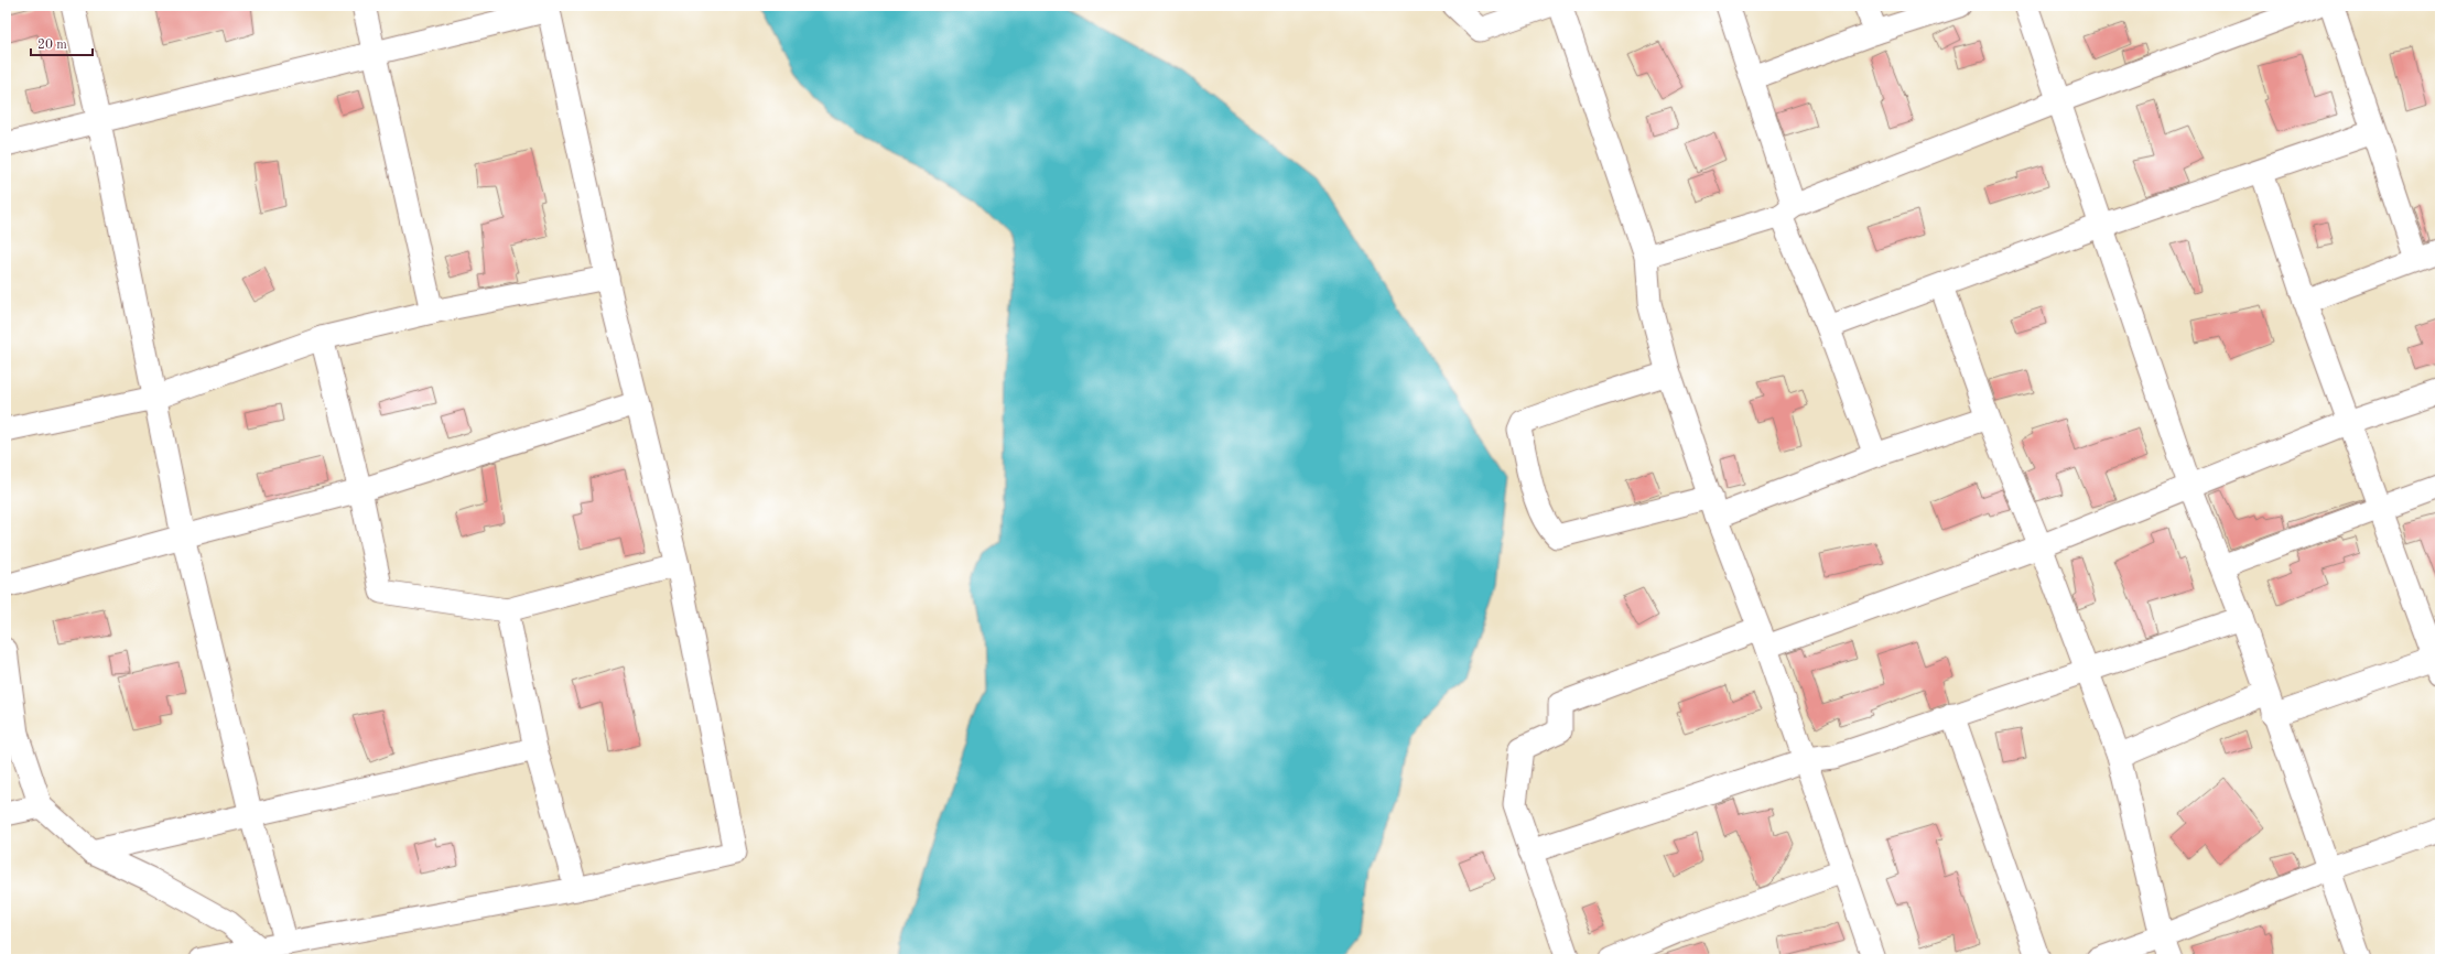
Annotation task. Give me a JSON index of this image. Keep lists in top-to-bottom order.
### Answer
{
  "scale_bar": "20 m"
}
